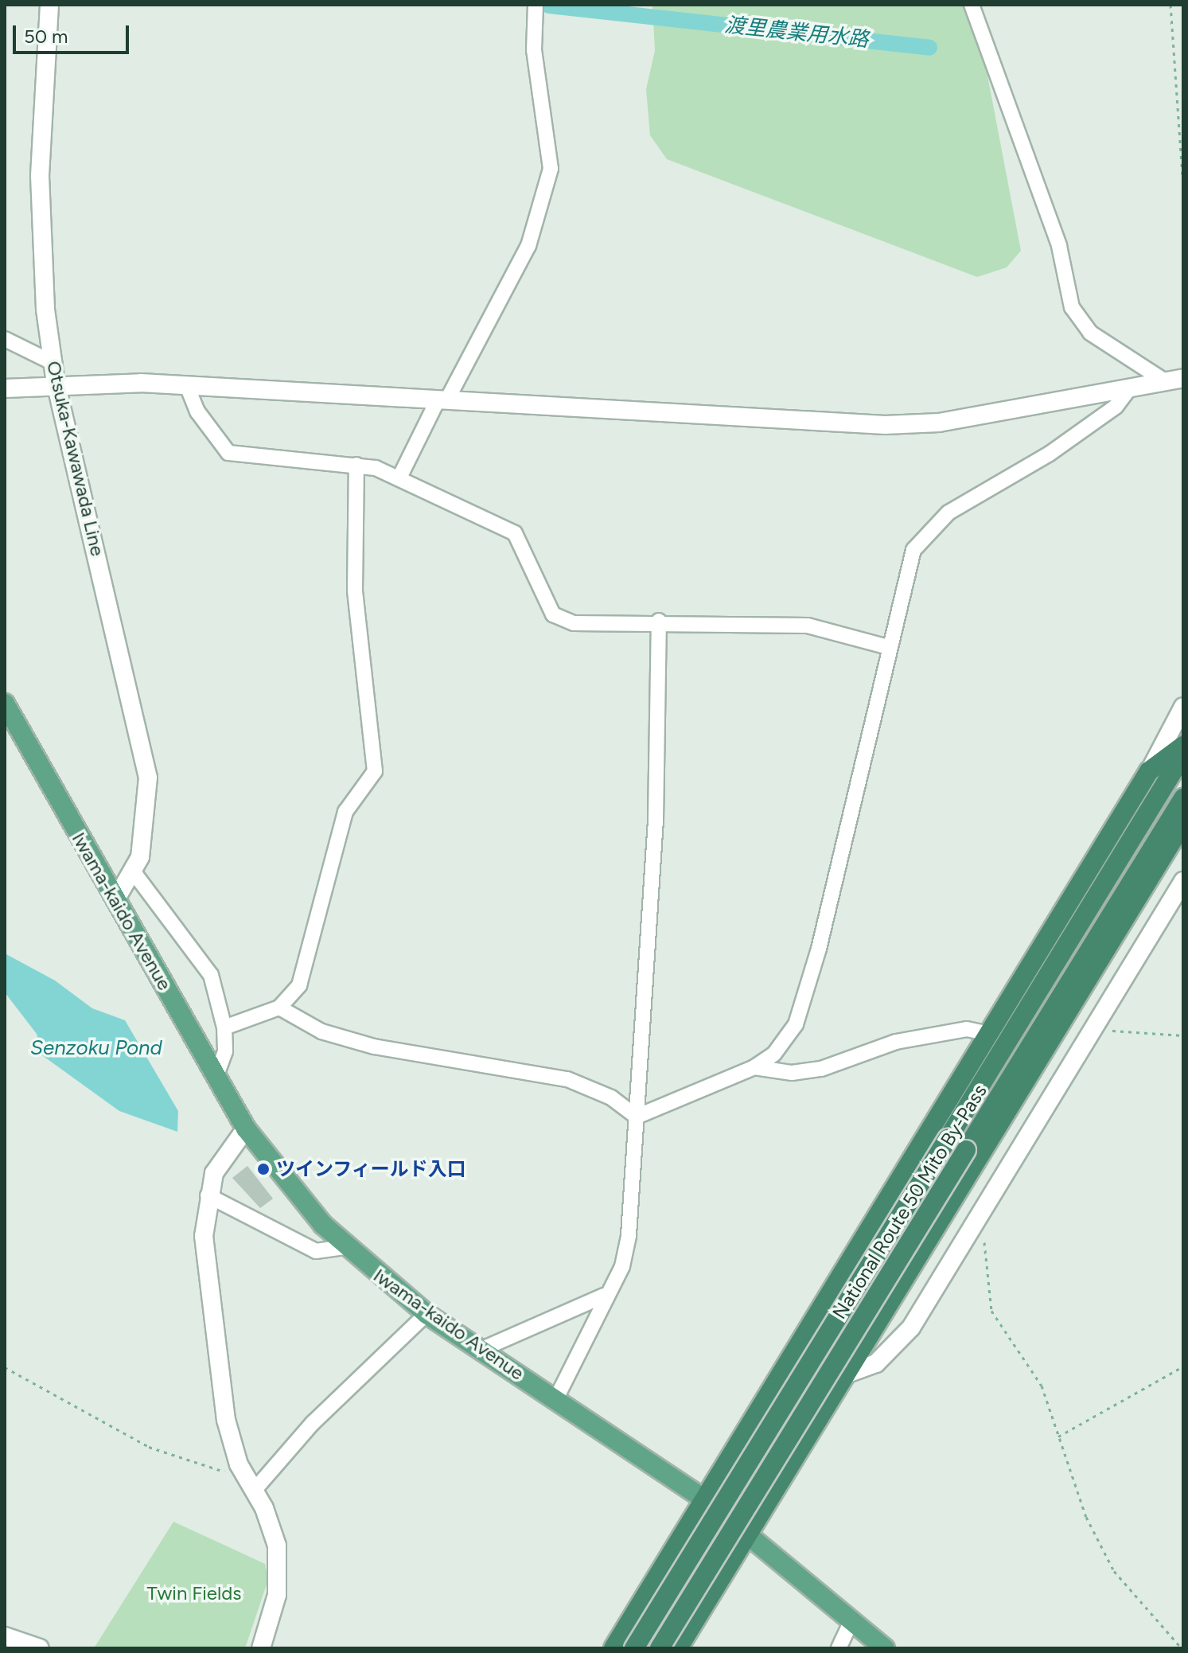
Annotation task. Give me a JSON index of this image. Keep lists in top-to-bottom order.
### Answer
{
  "streets": {
    "highway": ["National Route 50 Mito By-Pass"],
    "main road": ["Iwama-kaido Avenue"],
    "street": ["Otsuka-Kawawada Line"]
  },
  "crossings": [
    ["Otsuka-Kawawada Line", "Iwama-kaido Avenue"]
  ],
  "water": ["渡里農業用水路", "Senzoku Pond"],
  "parks": ["Twin Fields"],
  "places": ["ツインフィールド入口"],
  "scale_bar": "50 m"
}
